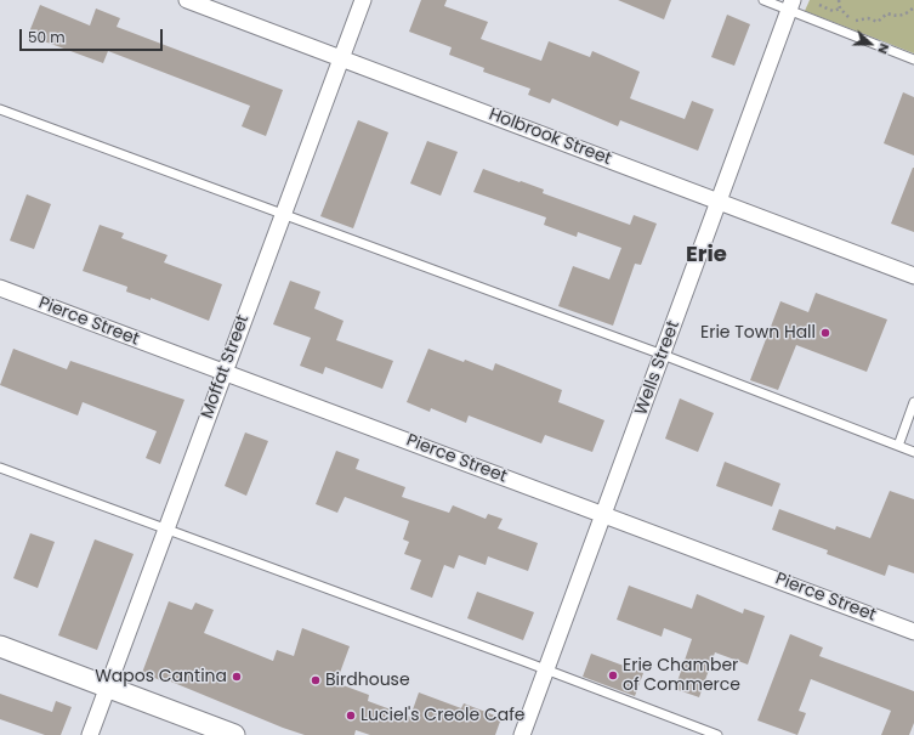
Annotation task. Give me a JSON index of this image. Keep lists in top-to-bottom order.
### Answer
{
  "streets": {
    "street": [
      "Holbrook Street",
      "Pierce Street",
      "Moffat Street",
      "Wells Street"
    ]
  },
  "crossings": [
    ["Holbrook Street", "Moffat Street"],
    ["Holbrook Street", "Wells Street"],
    ["Pierce Street", "Moffat Street"],
    ["Pierce Street", "Wells Street"]
  ],
  "districts": ["Erie"],
  "places": [
    "Erie Town Hall",
    "Erie Chamber of Commerce",
    "Wapos Cantina",
    "Birdhouse",
    "Luciel's Creole Cafe"
  ],
  "scale_bar": "50 m",
  "north": "right"
}
